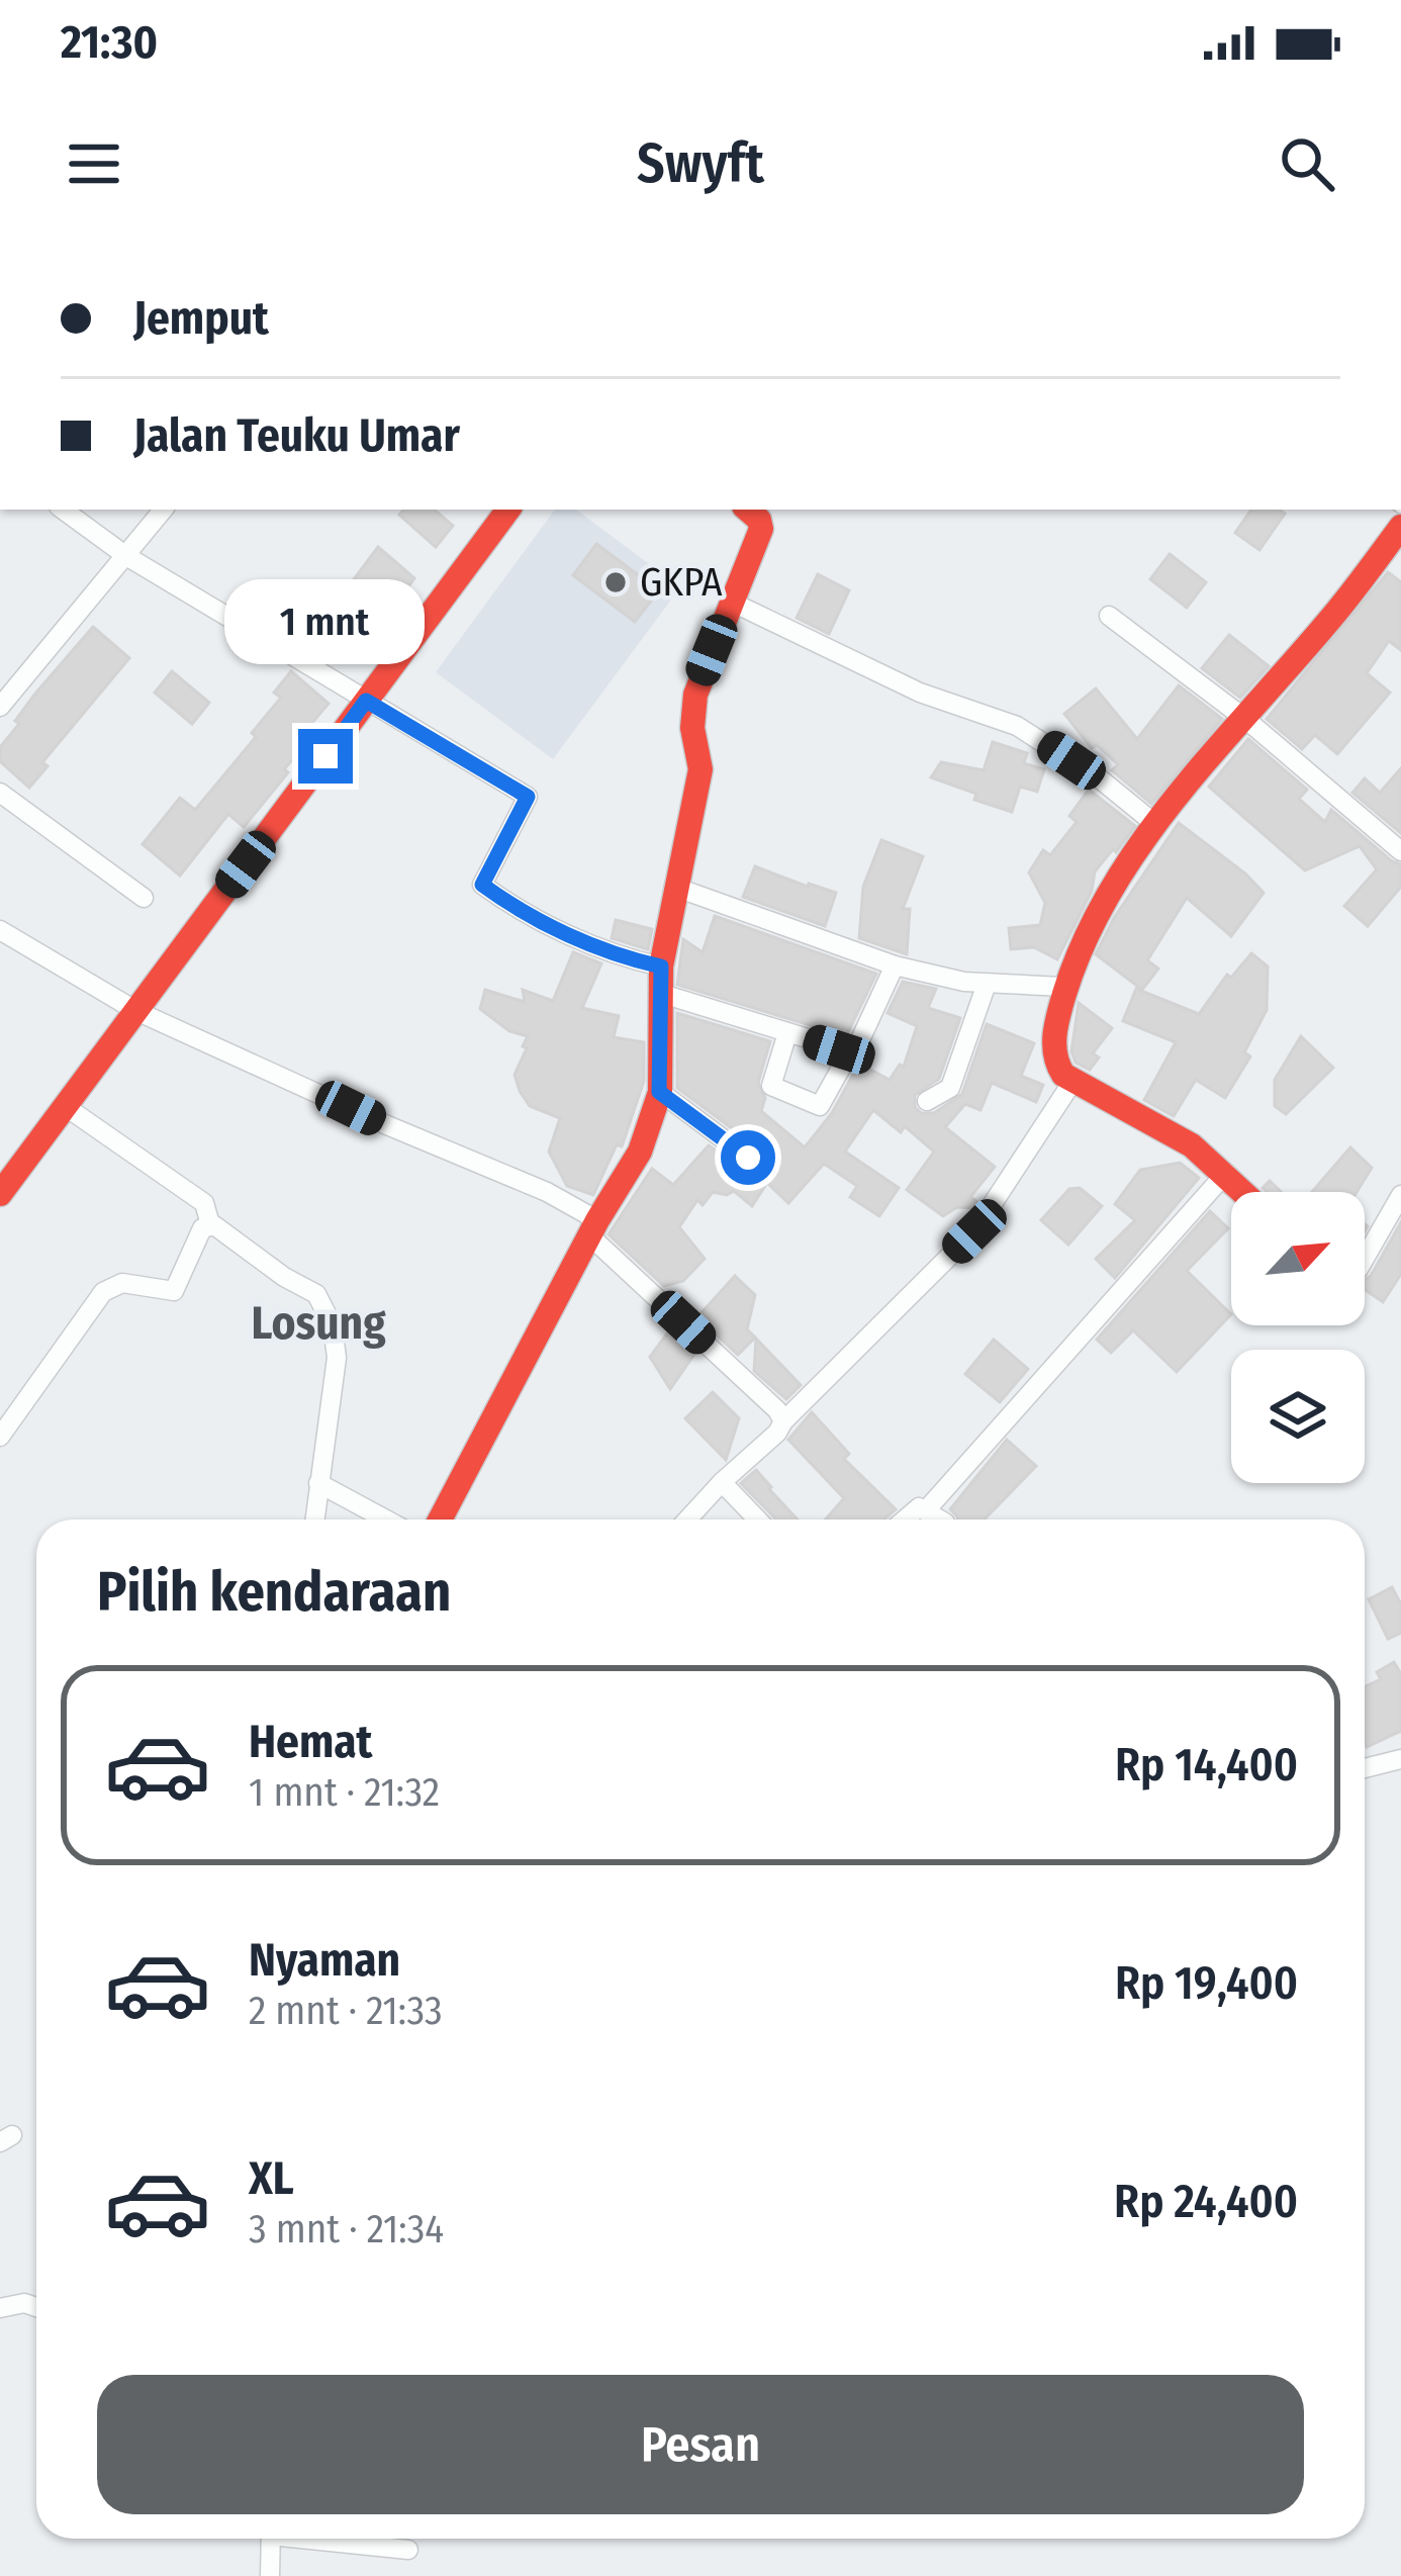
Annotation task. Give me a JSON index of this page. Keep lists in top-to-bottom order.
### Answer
{
  "districts": ["Losung"],
  "places": ["GKPA"],
  "north": "top right",
  "page": {
    "status": "21:30",
    "header": "Swyft",
    "banner": ["Jemput", "Jalan Teuku Umar"],
    "bubble": "1 mnt",
    "heading": "Pilih kendaraan",
    "list": [
      {
        "name": "Hemat",
        "note": "1 mnt · 21:32",
        "value": "Rp 14,400"
      },
      {
        "name": "Nyaman",
        "note": "2 mnt · 21:33",
        "value": "Rp 19,400"
      },
      {
        "name": "XL",
        "note": "3 mnt · 21:34",
        "value": "Rp 24,400"
      }
    ],
    "buttons": "Pesan"
  }
}
